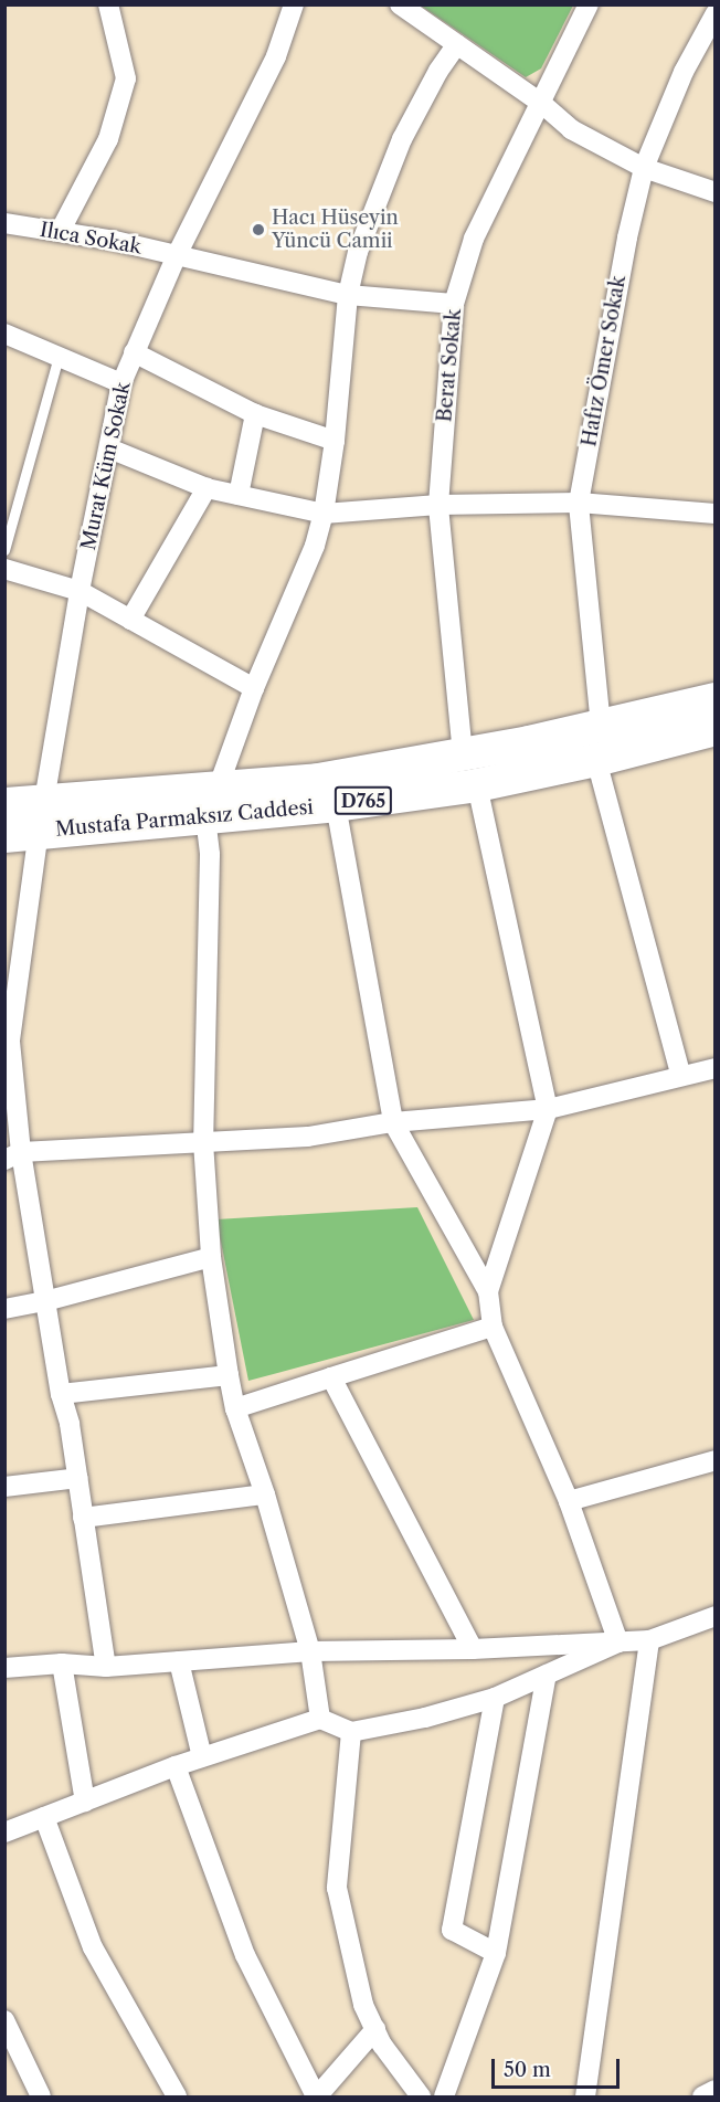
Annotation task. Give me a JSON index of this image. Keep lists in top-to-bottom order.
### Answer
{
  "streets": {
    "main road": ["D765", "Mustafa Parmaksız Caddesi"],
    "street": [
      "Ilıca Sokak",
      "Hafız Ömer Sokak",
      "Berat Sokak",
      "Murat Küm Sokak"
    ]
  },
  "crossings": [
    ["Ilıca Sokak", "Berat Sokak"],
    ["Ilıca Sokak", "Murat Küm Sokak"],
    ["Hafız Ömer Sokak", "Mustafa Parmaksız Caddesi"],
    ["Berat Sokak", "Mustafa Parmaksız Caddesi"],
    ["Murat Küm Sokak", "Mustafa Parmaksız Caddesi"]
  ],
  "places": ["Hacı Hüseyin Yüncü Camii"],
  "scale_bar": "50 m"
}
